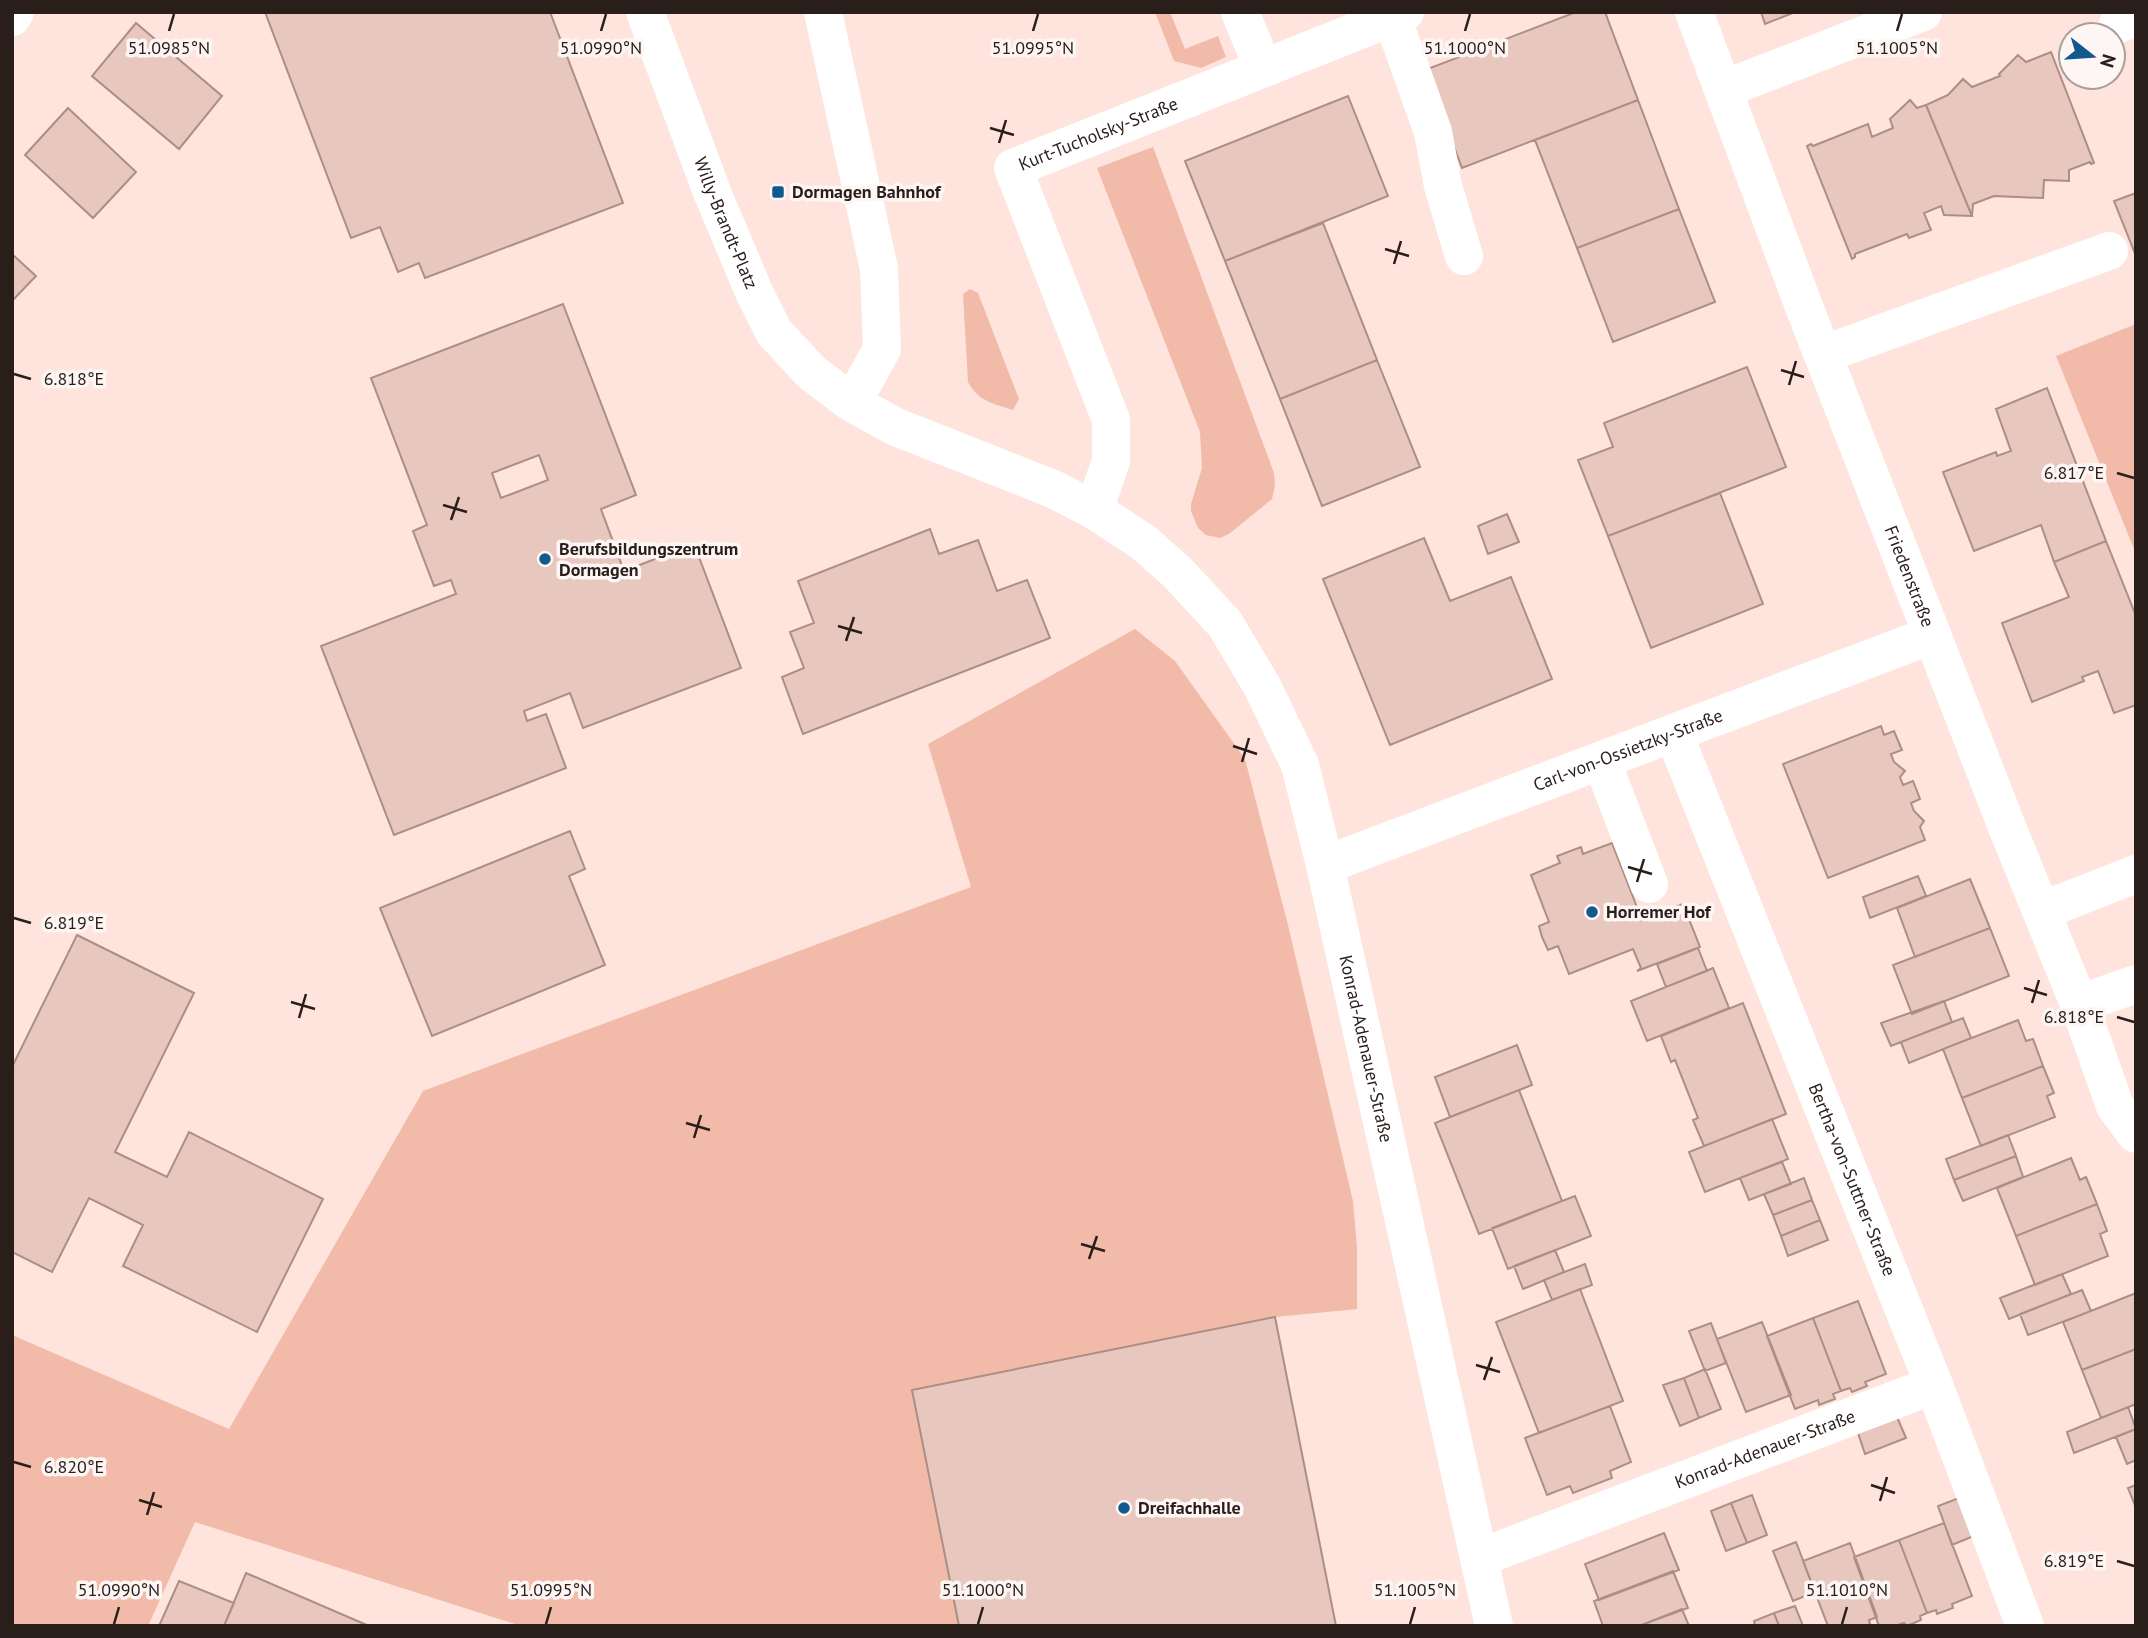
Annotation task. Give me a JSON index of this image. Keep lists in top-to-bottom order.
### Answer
{
  "streets": {
    "street": [
      "Kurt-Tucholsky-Straße",
      "Willy-Brandt-Platz",
      "Friedenstraße",
      "Carl-von-Ossietzky-Straße",
      "Konrad-Adenauer-Straße",
      "Bertha-von-Suttner-Straße"
    ]
  },
  "crossings": [
    ["Kurt-Tucholsky-Straße", "Willy-Brandt-Platz"],
    ["Willy-Brandt-Platz", "Konrad-Adenauer-Straße"],
    ["Friedenstraße", "Carl-von-Ossietzky-Straße"],
    ["Carl-von-Ossietzky-Straße", "Konrad-Adenauer-Straße"],
    ["Carl-von-Ossietzky-Straße", "Bertha-von-Suttner-Straße"],
    ["Konrad-Adenauer-Straße", "Bertha-von-Suttner-Straße"]
  ],
  "places": {
    "transit": ["Dormagen Bahnhof"],
    "other": ["Berufsbildungszentrum Dormagen", "Horremer Hof", "Dreifachhalle"]
  },
  "north": "right",
  "coordinates": [
    "51.0985°N",
    "51.0990°N",
    "51.0995°N",
    "51.1000°N",
    "51.1005°N",
    "6.818°E",
    "6.817°E",
    "6.819°E",
    "6.820°E",
    "51.1010°N"
  ]
}
